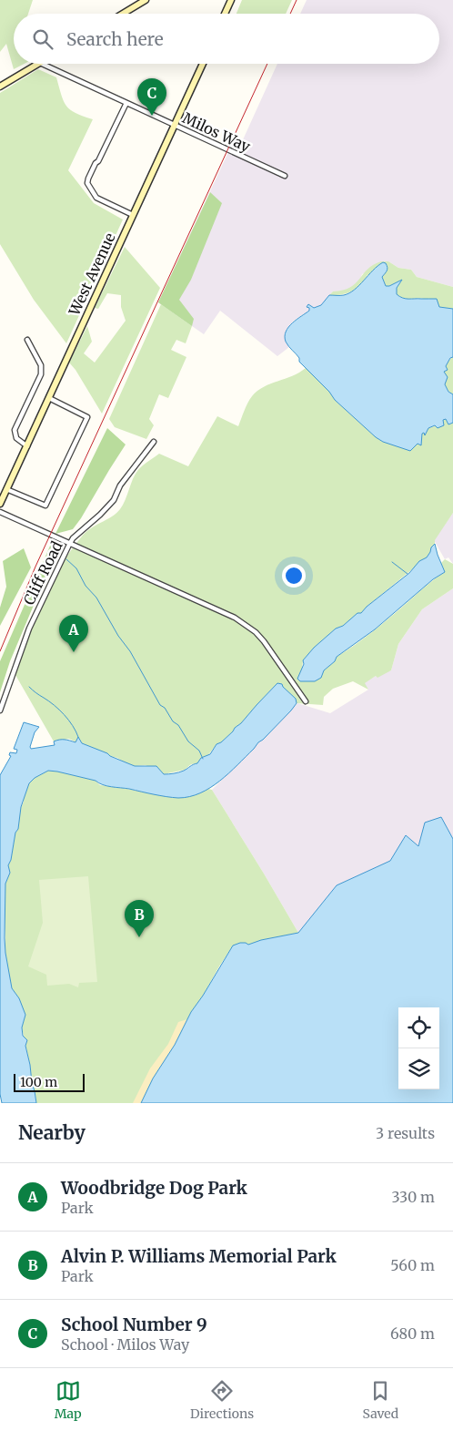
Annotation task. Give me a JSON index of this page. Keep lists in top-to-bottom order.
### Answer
{
  "streets": {
    "street": ["Milos Way", "West Avenue", "Cliff Road"]
  },
  "crossings": [
    ["Milos Way", "West Avenue"]
  ],
  "scale_bar": "100 m",
  "page": {
    "search": "Search here",
    "pins": ["C", "A", "B"],
    "scale": "100 m",
    "heading": ["Nearby", "3 results"],
    "list": [
      {
        "mark": "A",
        "name": "Woodbridge Dog Park",
        "note": "Park",
        "value": "330 m"
      },
      {
        "mark": "B",
        "name": "Alvin P. Williams Memorial Park",
        "note": "Park",
        "value": "560 m"
      },
      {
        "mark": "C",
        "name": "School Number 9",
        "note": "School · Milos Way",
        "value": "680 m"
      }
    ],
    "nav": ["Map", "Directions", "Saved"]
  }
}
